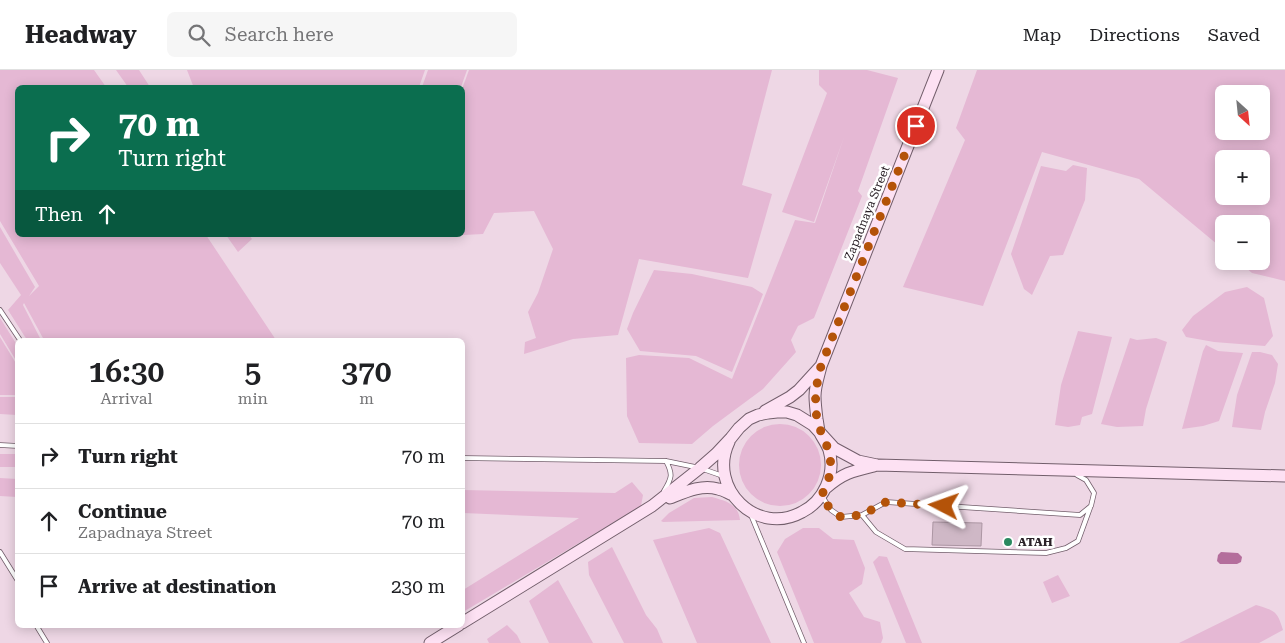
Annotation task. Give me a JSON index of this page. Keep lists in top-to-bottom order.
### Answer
{
  "streets": {
    "main road": ["Zapadnaya Street"]
  },
  "places": ["АТАН"],
  "north": "bottom right",
  "page": {
    "header": "Headway",
    "search": "Search here",
    "nav": ["Map", "Directions", "Saved"],
    "map_buttons": ["+", "−"],
    "turn": ["70 m", "Turn right"],
    "then": "Then",
    "eta": [
      "16:30",
      "Arrival",
      "5",
      "min",
      "370",
      "m"
    ],
    "list": [
      {
        "name": "Turn right",
        "value": "70 m"
      },
      {
        "name": "Continue",
        "note": "Zapadnaya Street",
        "value": "70 m"
      },
      {
        "name": "Arrive at destination",
        "value": "230 m"
      }
    ]
  }
}
